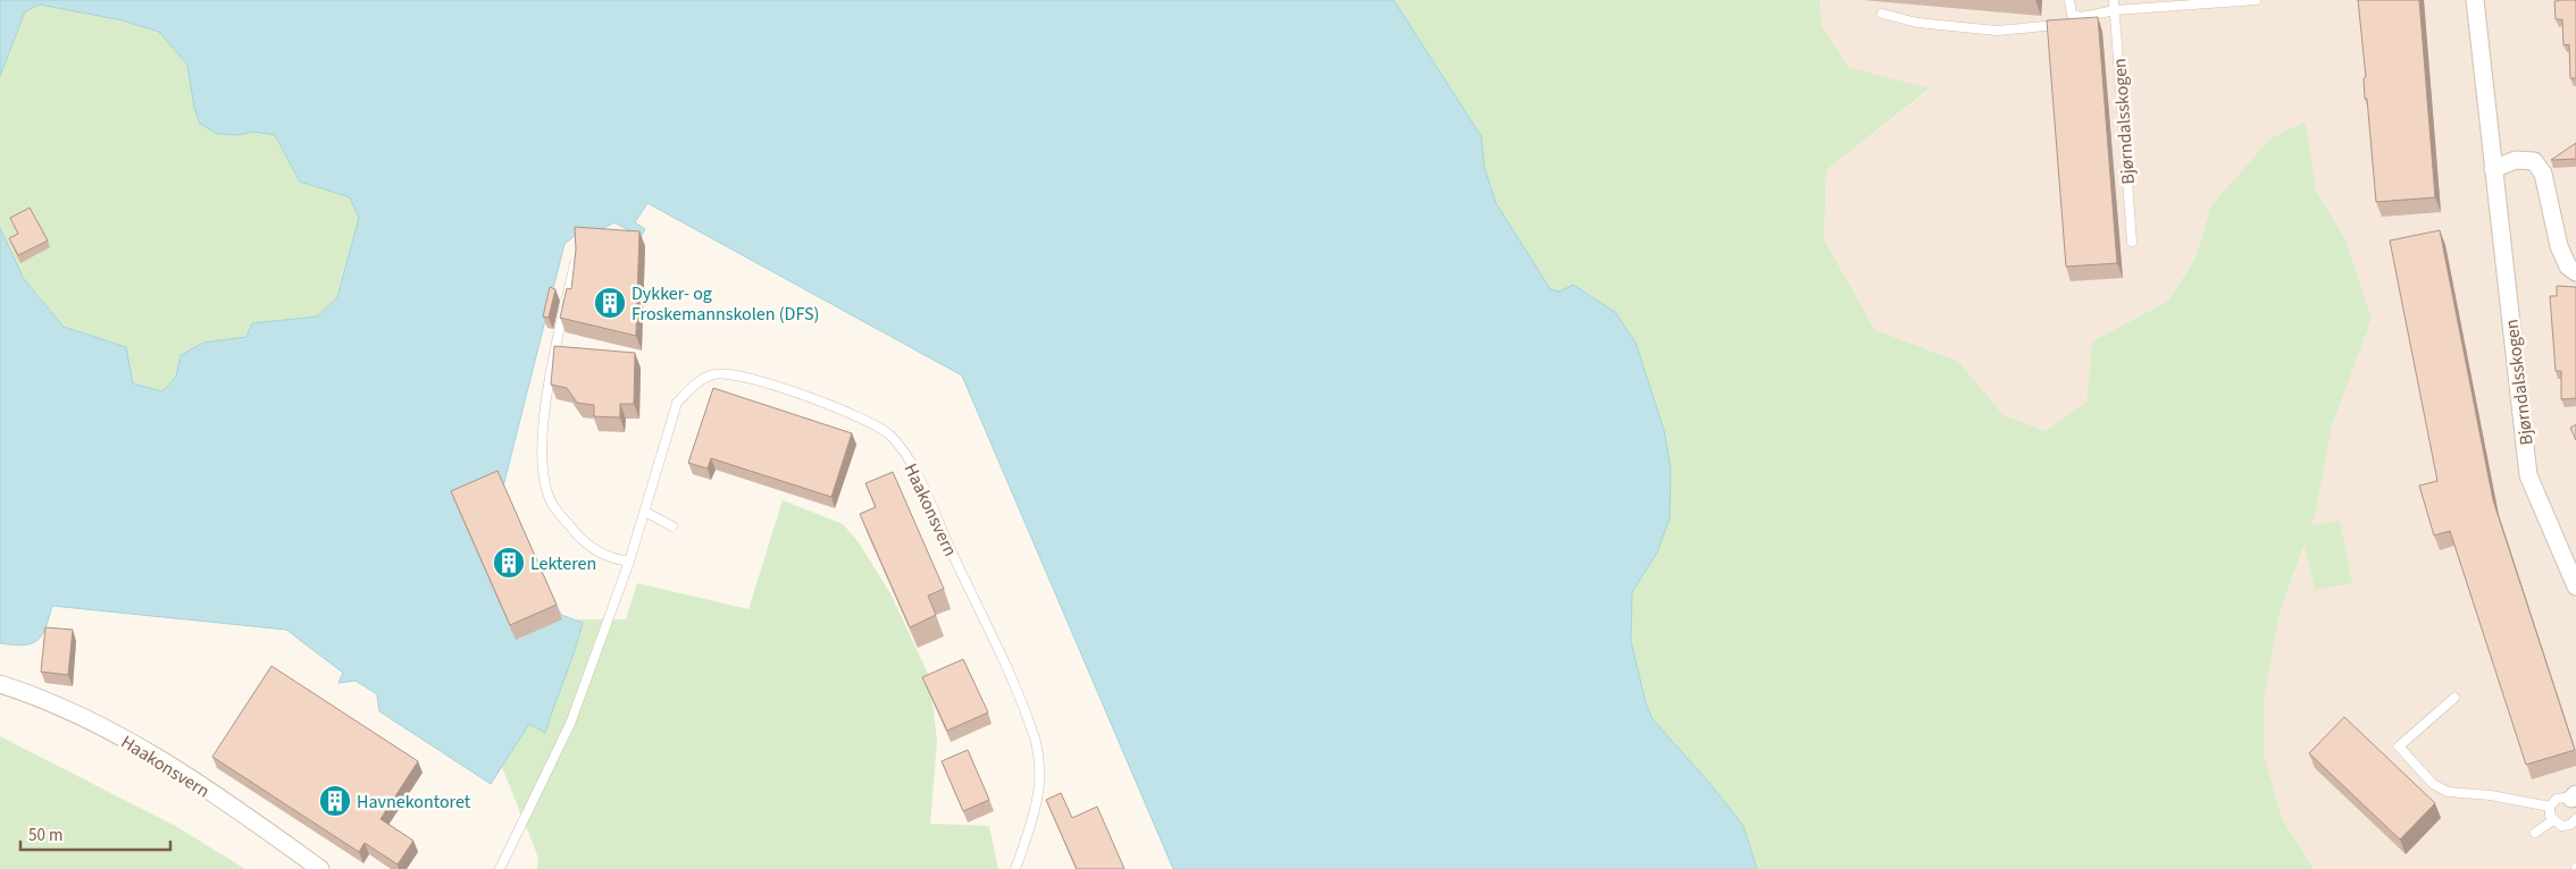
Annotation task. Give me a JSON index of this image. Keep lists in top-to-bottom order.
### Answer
{
  "streets": {
    "street": ["Bjørndalsskogen", "Haakonsvern"]
  },
  "places": {
    "building": ["Dykker- og Froskemannskolen (DFS)", "Lekteren", "Havnekontoret"]
  },
  "scale_bar": "50 m"
}
